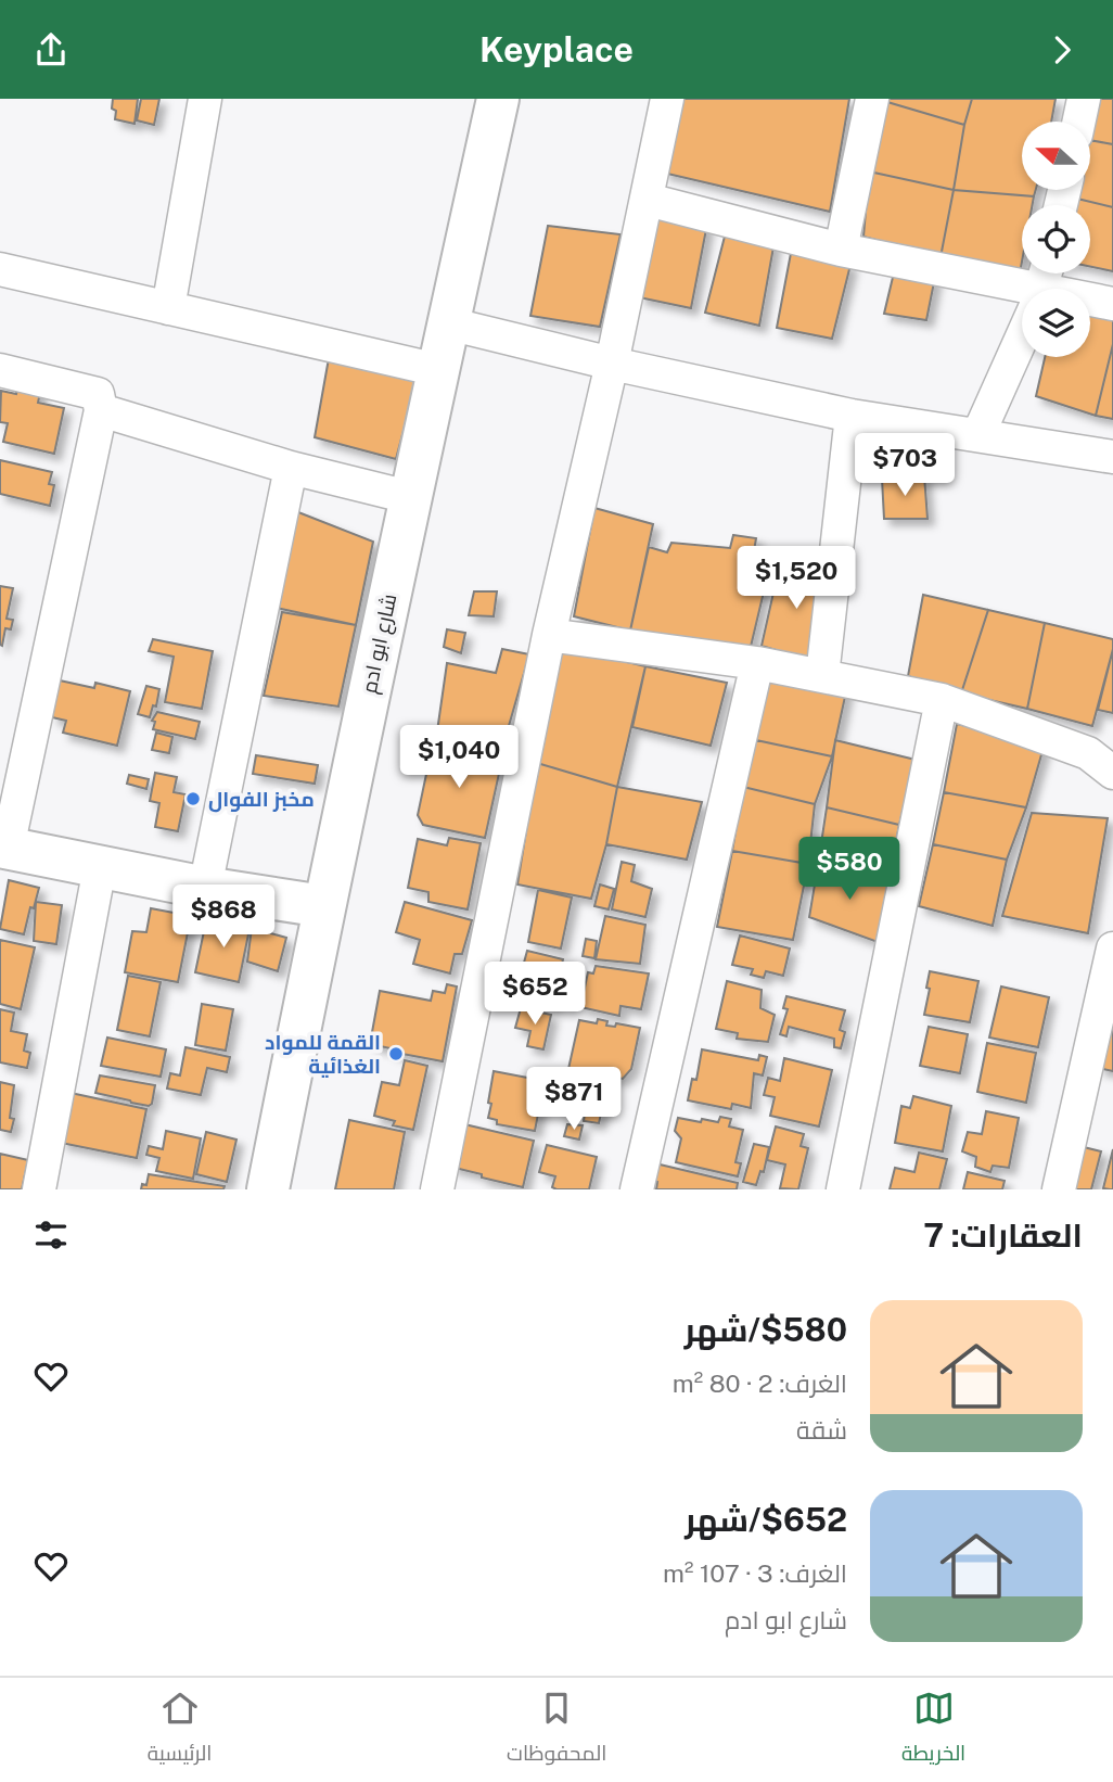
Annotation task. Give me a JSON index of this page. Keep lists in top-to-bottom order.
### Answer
{
  "streets": {
    "street": ["شارع ابو ادم"]
  },
  "places": ["مخبز الفوال", "القمة للمواد الغذائية"],
  "north": "left",
  "page": {
    "header": "Keyplace",
    "price": [
      "$703",
      "$1,520",
      "$1,040",
      "$580",
      "$868",
      "$652",
      "$871"
    ],
    "heading": "العقارات: 7",
    "list": [
      {
        "name": "$580/شهر",
        "note": "الغرف: 2 · 80 m² · شقة"
      },
      {
        "name": "$652/شهر",
        "note": "الغرف: 3 · 107 m² · شارع ابو ادم"
      }
    ],
    "tabs": ["الخريطة", "المحفوظات", "الرئيسية"]
  }
}
